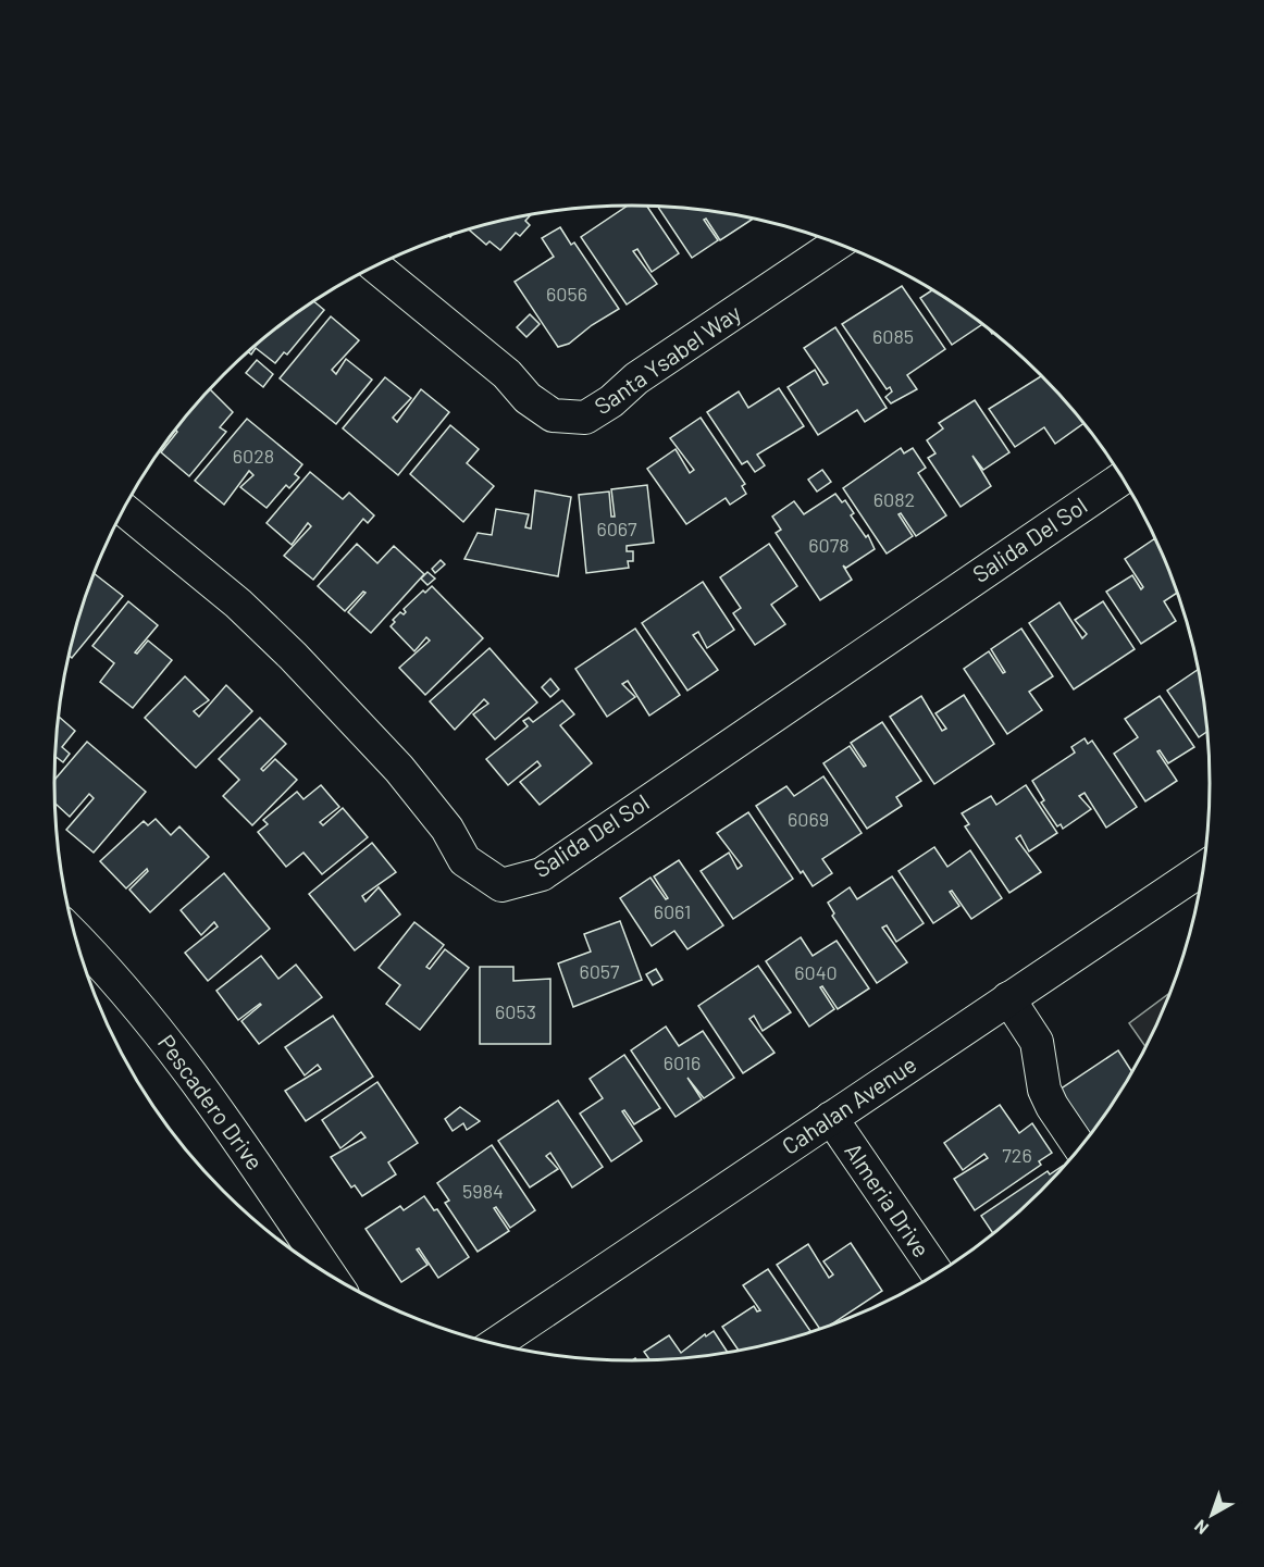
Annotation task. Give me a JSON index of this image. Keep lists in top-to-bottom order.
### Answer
{
  "streets": {
    "street": [
      "Santa Ysabel Way",
      "Salida Del Sol",
      "Pescadero Drive",
      "Cahalan Avenue",
      "Almeria Drive"
    ]
  },
  "crossings": [
    ["Cahalan Avenue", "Almeria Drive"]
  ],
  "house_numbers": [
    "6056",
    "6085",
    "6028",
    "6082",
    "6067",
    "6078",
    "6069",
    "6061",
    "6057",
    "6040",
    "6053",
    "6016",
    "726",
    "5984"
  ],
  "north": "bottom left"
}
